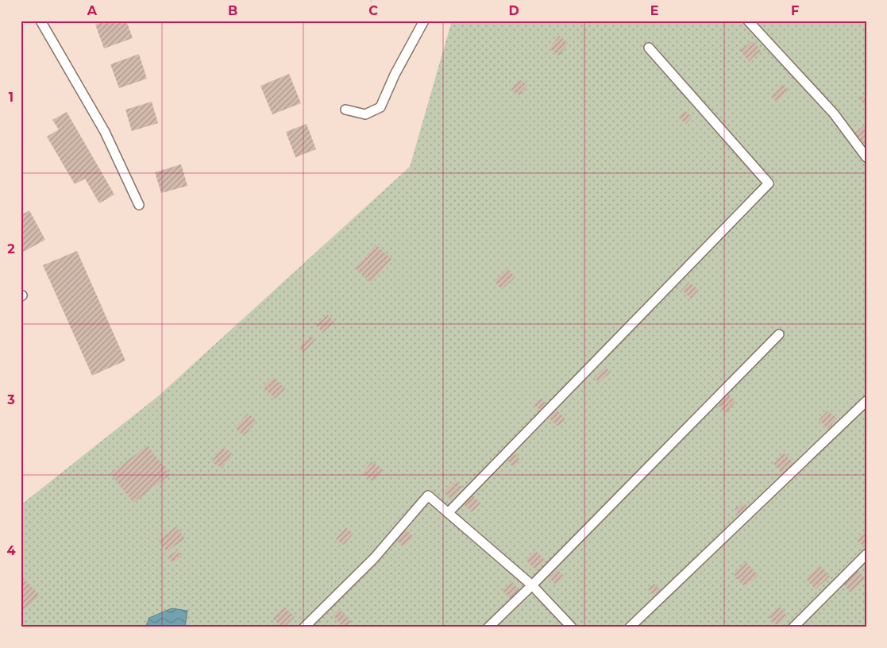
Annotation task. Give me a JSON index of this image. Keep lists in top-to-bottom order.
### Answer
{
  "grid": {
    "columns": [
      "A",
      "B",
      "C",
      "D",
      "E",
      "F"
    ],
    "rows": [
      "1",
      "2",
      "3",
      "4"
    ]
  }
}
